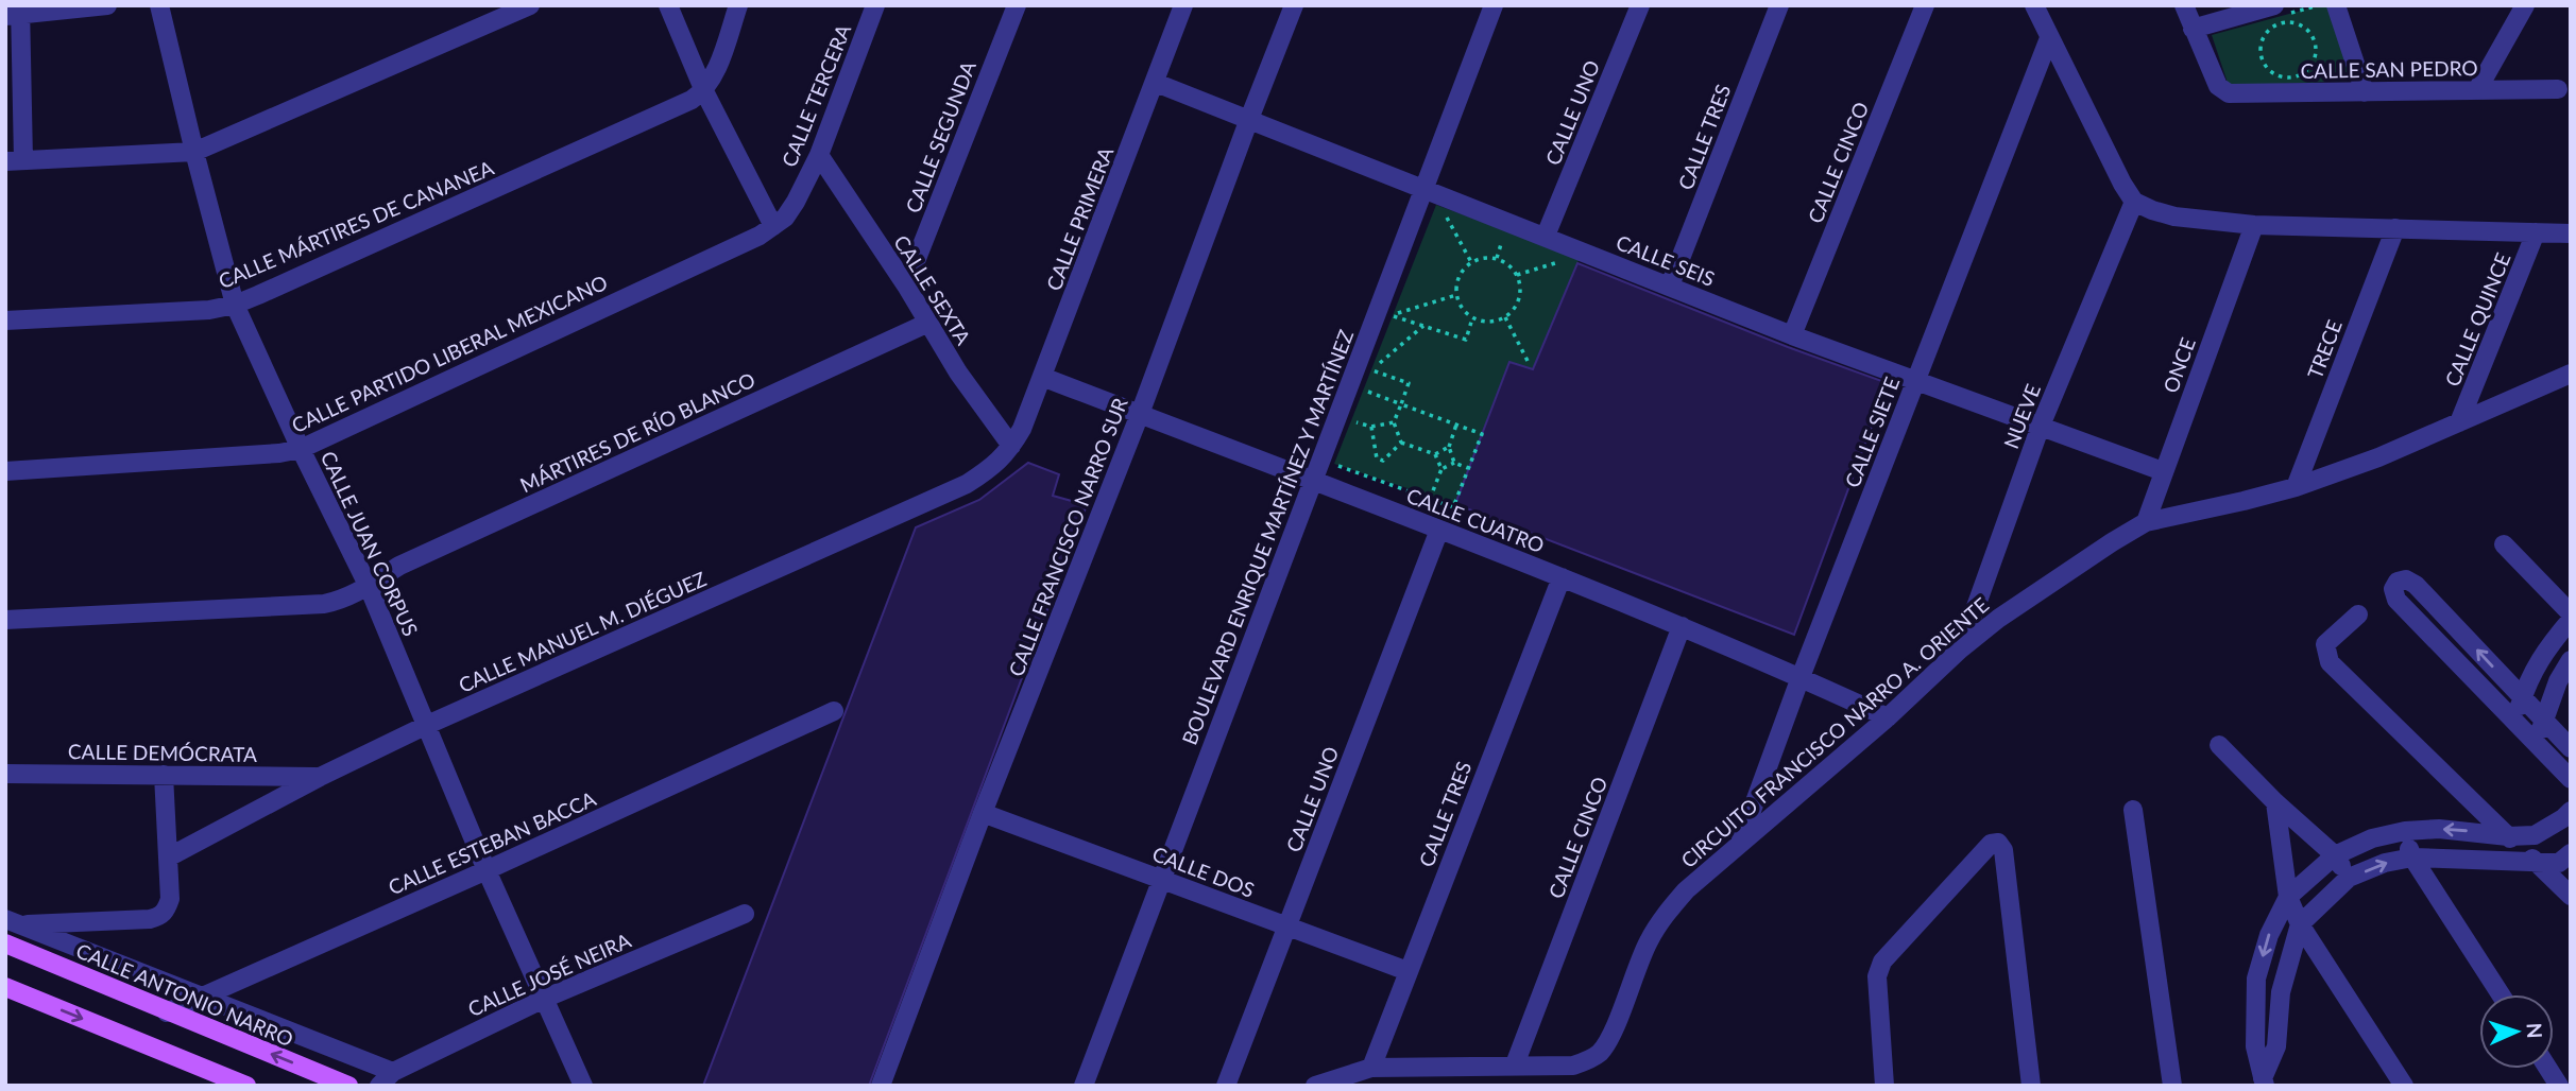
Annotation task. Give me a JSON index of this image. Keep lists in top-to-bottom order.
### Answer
{
  "streets": {
    "main road": ["CALLE ANTONIO NARRO"],
    "street": [
      "CALLE SAN PEDRO",
      "CALLE TERCERA",
      "CALLE UNO",
      "CALLE SEGUNDA",
      "CALLE TRES",
      "CALLE CINCO",
      "CALLE PRIMERA",
      "CALLE MÁRTIRES DE CANANEA",
      "CALLE SEIS",
      "CALLE SEXTA",
      "CALLE QUINCE",
      "TRECE",
      "CALLE PARTIDO LIBERAL MEXICANO",
      "ONCE",
      "NUEVE",
      "MÁRTIRES DE RÍO BLANCO",
      "CALLE SIETE",
      "CALLE CUATRO",
      "CALLE FRANCISCO NARRO SUR",
      "BOULEVARD ENRIQUE MARTÍNEZ Y MARTÍNEZ",
      "CALLE JUAN CORPUS",
      "CALLE MANUEL M. DIÉGUEZ",
      "CIRCUITO FRANCISCO NARRO A. ORIENTE",
      "CALLE DEMÓCRATA",
      "CALLE ESTEBAN BACCA",
      "CALLE DOS",
      "CALLE JOSÉ NEIRA"
    ]
  },
  "crossings": [
    ["CALLE TERCERA", "CALLE SEXTA"],
    ["CALLE TERCERA", "CALLE PARTIDO LIBERAL MEXICANO"],
    ["CALLE UNO", "CALLE SEIS"],
    ["CALLE UNO", "CALLE CUATRO"],
    ["CALLE UNO", "CALLE DOS"],
    ["CALLE SEGUNDA", "CALLE SEXTA"],
    ["CALLE TRES", "CALLE SEIS"],
    ["CALLE TRES", "CALLE CUATRO"],
    ["CALLE TRES", "CIRCUITO FRANCISCO NARRO A. ORIENTE"],
    ["CALLE TRES", "CALLE DOS"],
    ["CALLE CINCO", "CALLE SEIS"],
    ["CALLE CINCO", "CALLE CUATRO"],
    ["CALLE CINCO", "CIRCUITO FRANCISCO NARRO A. ORIENTE"],
    ["CALLE PRIMERA", "CALLE SEIS"],
    ["CALLE PRIMERA", "CALLE SEXTA"],
    ["CALLE PRIMERA", "CALLE CUATRO"],
    ["CALLE PRIMERA", "CALLE MANUEL M. DIÉGUEZ"],
    ["CALLE MÁRTIRES DE CANANEA", "CALLE JUAN CORPUS"],
    ["CALLE SEIS", "ONCE"],
    ["CALLE SEIS", "NUEVE"],
    ["CALLE SEIS", "CALLE SIETE"],
    ["CALLE SEIS", "CALLE FRANCISCO NARRO SUR"],
    ["CALLE SEIS", "BOULEVARD ENRIQUE MARTÍNEZ Y MARTÍNEZ"],
    ["CALLE SEXTA", "MÁRTIRES DE RÍO BLANCO"],
    ["CALLE SEXTA", "CALLE MANUEL M. DIÉGUEZ"],
    ["CALLE QUINCE", "CIRCUITO FRANCISCO NARRO A. ORIENTE"],
    ["TRECE", "CIRCUITO FRANCISCO NARRO A. ORIENTE"],
    ["CALLE PARTIDO LIBERAL MEXICANO", "CALLE JUAN CORPUS"],
    ["ONCE", "CIRCUITO FRANCISCO NARRO A. ORIENTE"],
    ["NUEVE", "CIRCUITO FRANCISCO NARRO A. ORIENTE"],
    ["MÁRTIRES DE RÍO BLANCO", "CALLE JUAN CORPUS"],
    ["CALLE SIETE", "CALLE CUATRO"],
    ["CALLE SIETE", "CIRCUITO FRANCISCO NARRO A. ORIENTE"],
    ["CALLE CUATRO", "CALLE FRANCISCO NARRO SUR"],
    ["CALLE CUATRO", "BOULEVARD ENRIQUE MARTÍNEZ Y MARTÍNEZ"],
    ["CALLE CUATRO", "CIRCUITO FRANCISCO NARRO A. ORIENTE"],
    ["CALLE FRANCISCO NARRO SUR", "CALLE DOS"],
    ["BOULEVARD ENRIQUE MARTÍNEZ Y MARTÍNEZ", "CALLE DOS"],
    ["CALLE JUAN CORPUS", "CALLE MANUEL M. DIÉGUEZ"],
    ["CALLE JUAN CORPUS", "CALLE ESTEBAN BACCA"],
    ["CALLE JUAN CORPUS", "CALLE JOSÉ NEIRA"],
    ["CALLE MANUEL M. DIÉGUEZ", "CALLE DEMÓCRATA"],
    ["CALLE ESTEBAN BACCA", "CALLE ANTONIO NARRO"]
  ],
  "north": "right"
}
